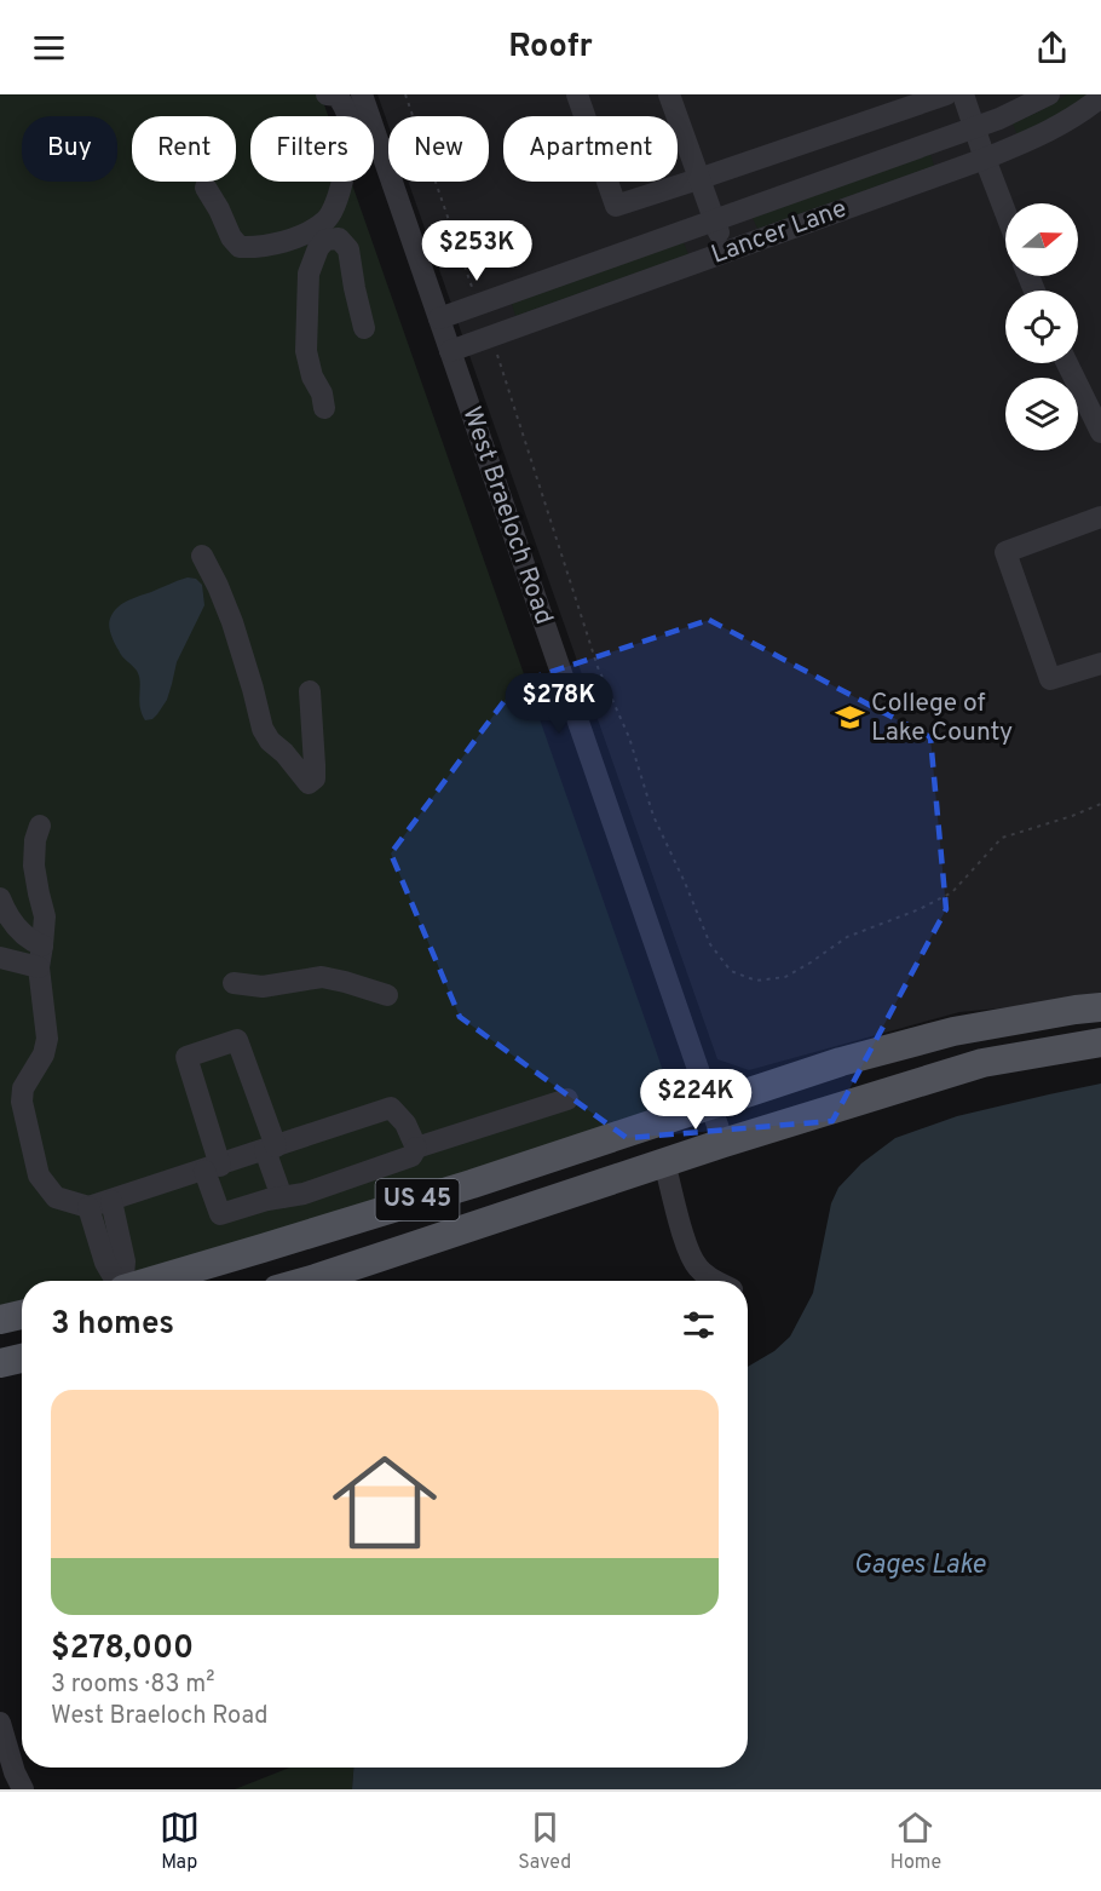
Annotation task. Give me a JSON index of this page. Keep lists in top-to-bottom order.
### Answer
{
  "streets": {
    "main road": ["US 45"],
    "street": ["Lancer Lane", "West Braeloch Road"]
  },
  "crossings": [
    ["Lancer Lane", "West Braeloch Road"],
    ["West Braeloch Road", "US 45"]
  ],
  "water": ["Gages Lake"],
  "places": {
    "school or university": ["College of Lake County"]
  },
  "north": "right",
  "page": {
    "header": "Roofr",
    "chip": [
      "Buy",
      "Rent",
      "Filters",
      "New",
      "Apartment"
    ],
    "price": ["$253K", "$278K", "$224K"],
    "heading": "3 homes",
    "list": [
      {
        "name": "$278,000",
        "note": "3 rooms · 83 m² · West Braeloch Road"
      }
    ],
    "tabs": ["Map", "Saved", "Home"]
  }
}
